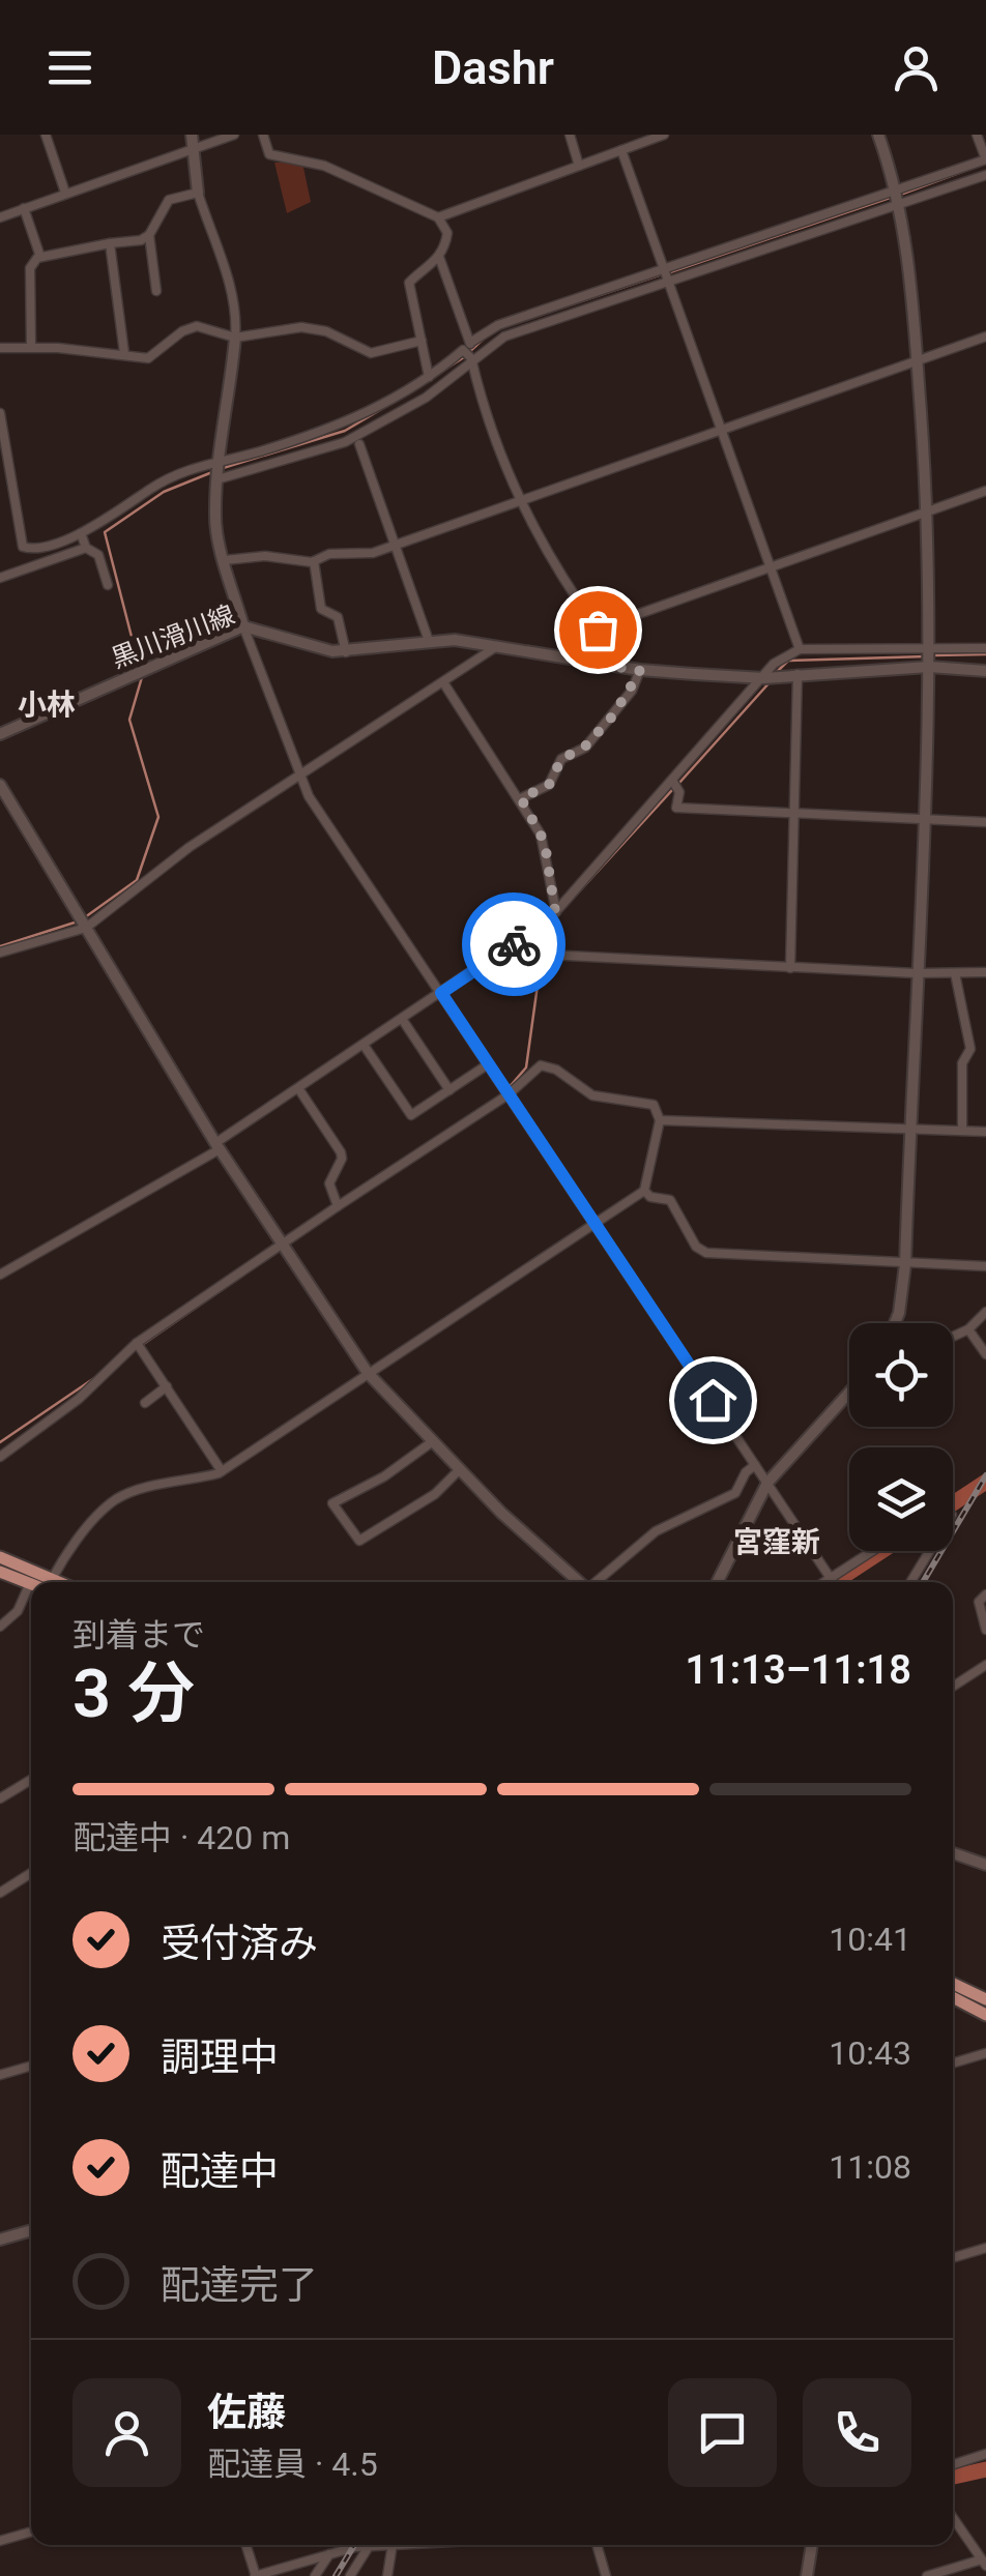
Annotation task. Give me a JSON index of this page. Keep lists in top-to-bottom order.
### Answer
{
  "streets": {
    "street": ["黒川滑川線"]
  },
  "districts": ["小林", "宮窪新"],
  "page": {
    "header": "Dashr",
    "heading": ["3 分", "到着まで", "11:13–11:18"],
    "panel": ["佐藤", "配達員 · 4.5"],
    "bar": "配達中 · 420 m",
    "list": [
      ["受付済み", "10:41"],
      ["調理中", "10:43"],
      ["配達中", "11:08"],
      "配達完了"
    ]
  }
}
